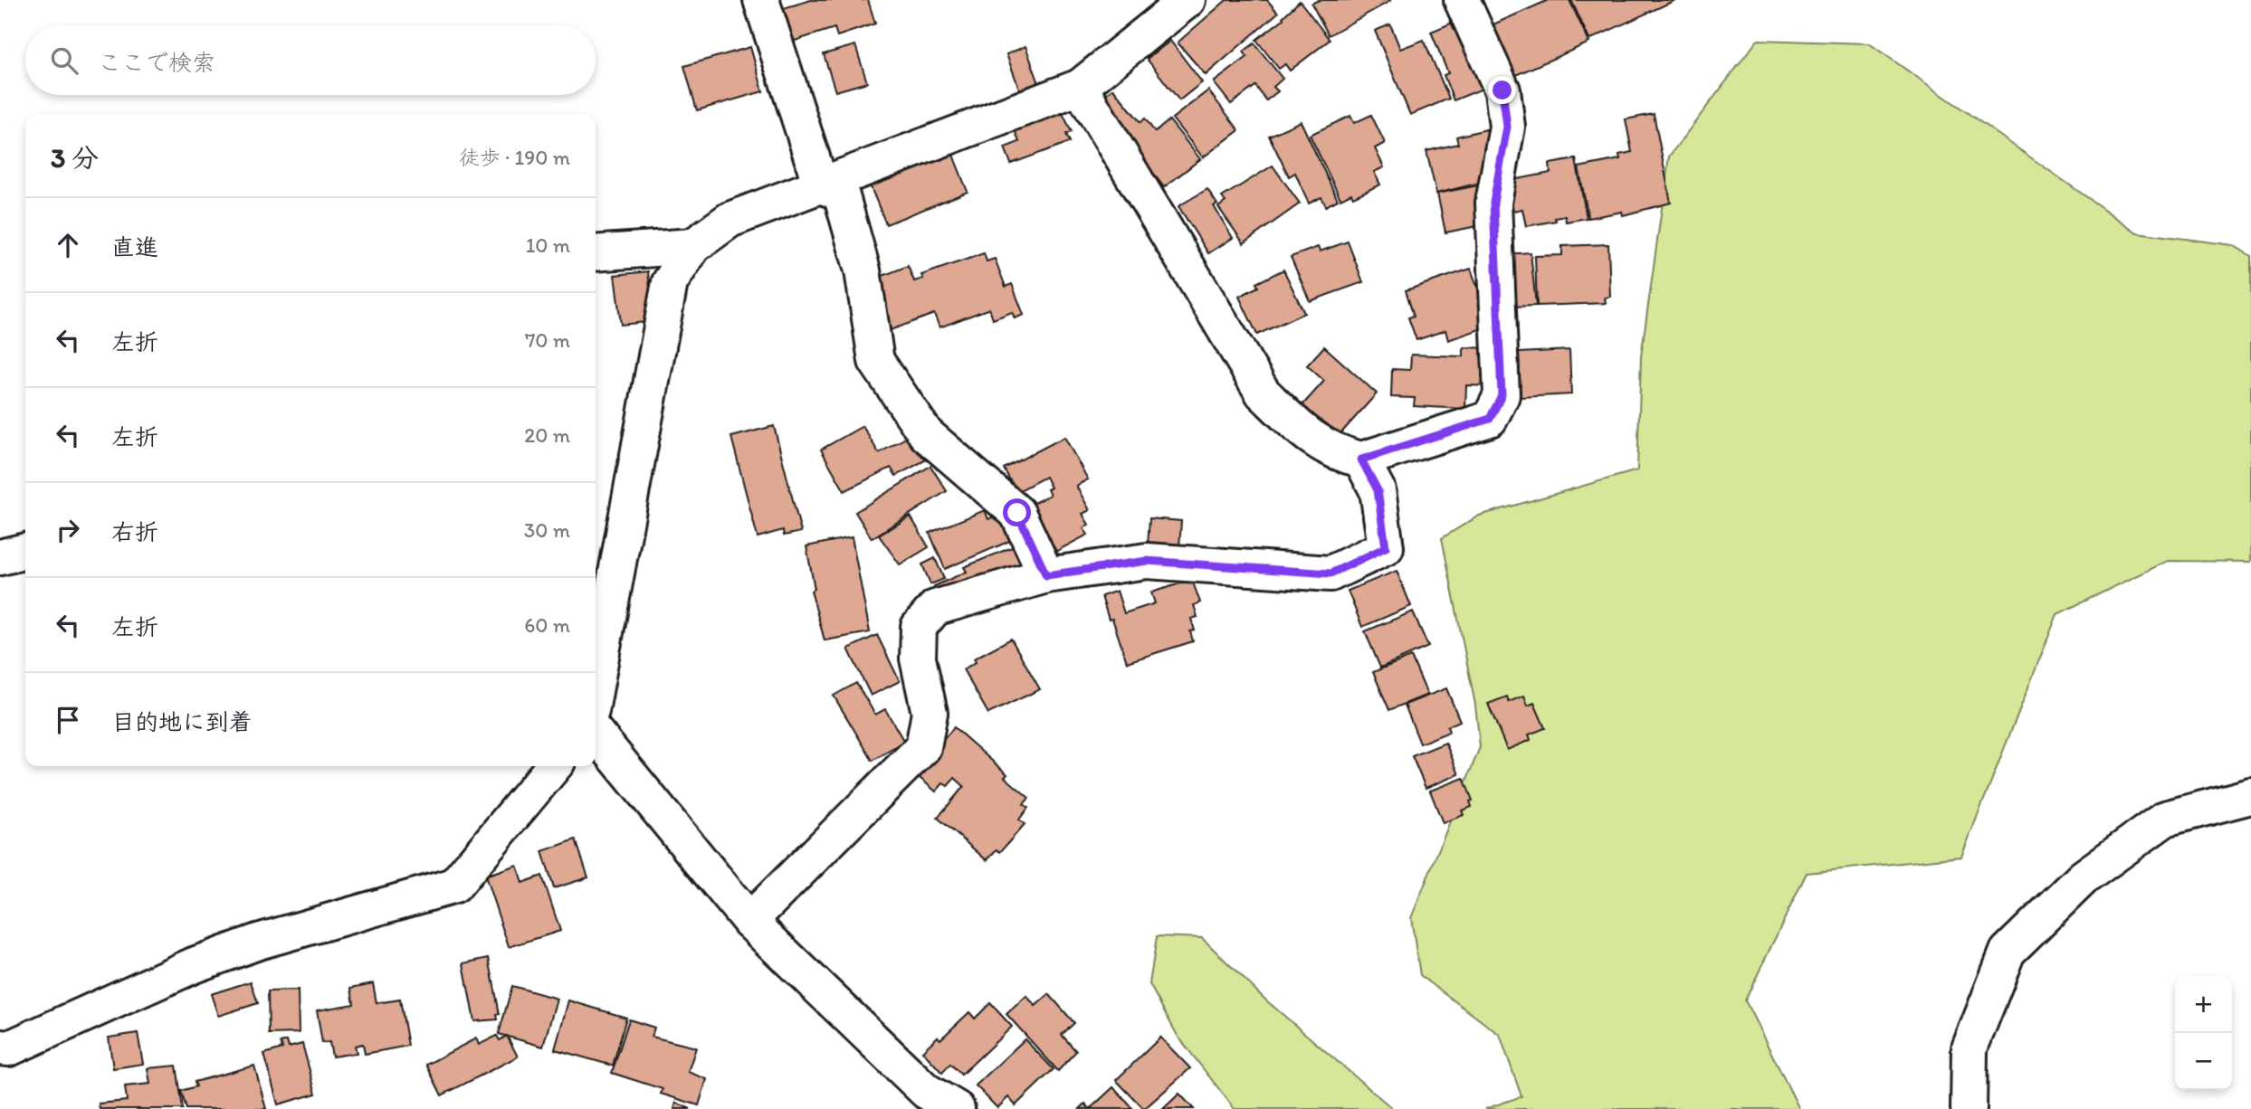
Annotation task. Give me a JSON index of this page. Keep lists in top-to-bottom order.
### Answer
{
  "page": {
    "search": "ここで検索",
    "heading": ["3 分", "徒歩 · 190 m"],
    "list": [
      ["直進", "10 m"],
      ["左折", "70 m"],
      ["左折", "20 m"],
      ["右折", "30 m"],
      ["左折", "60 m"],
      "目的地に到着"
    ],
    "map_buttons": ["+", "−"]
  }
}
